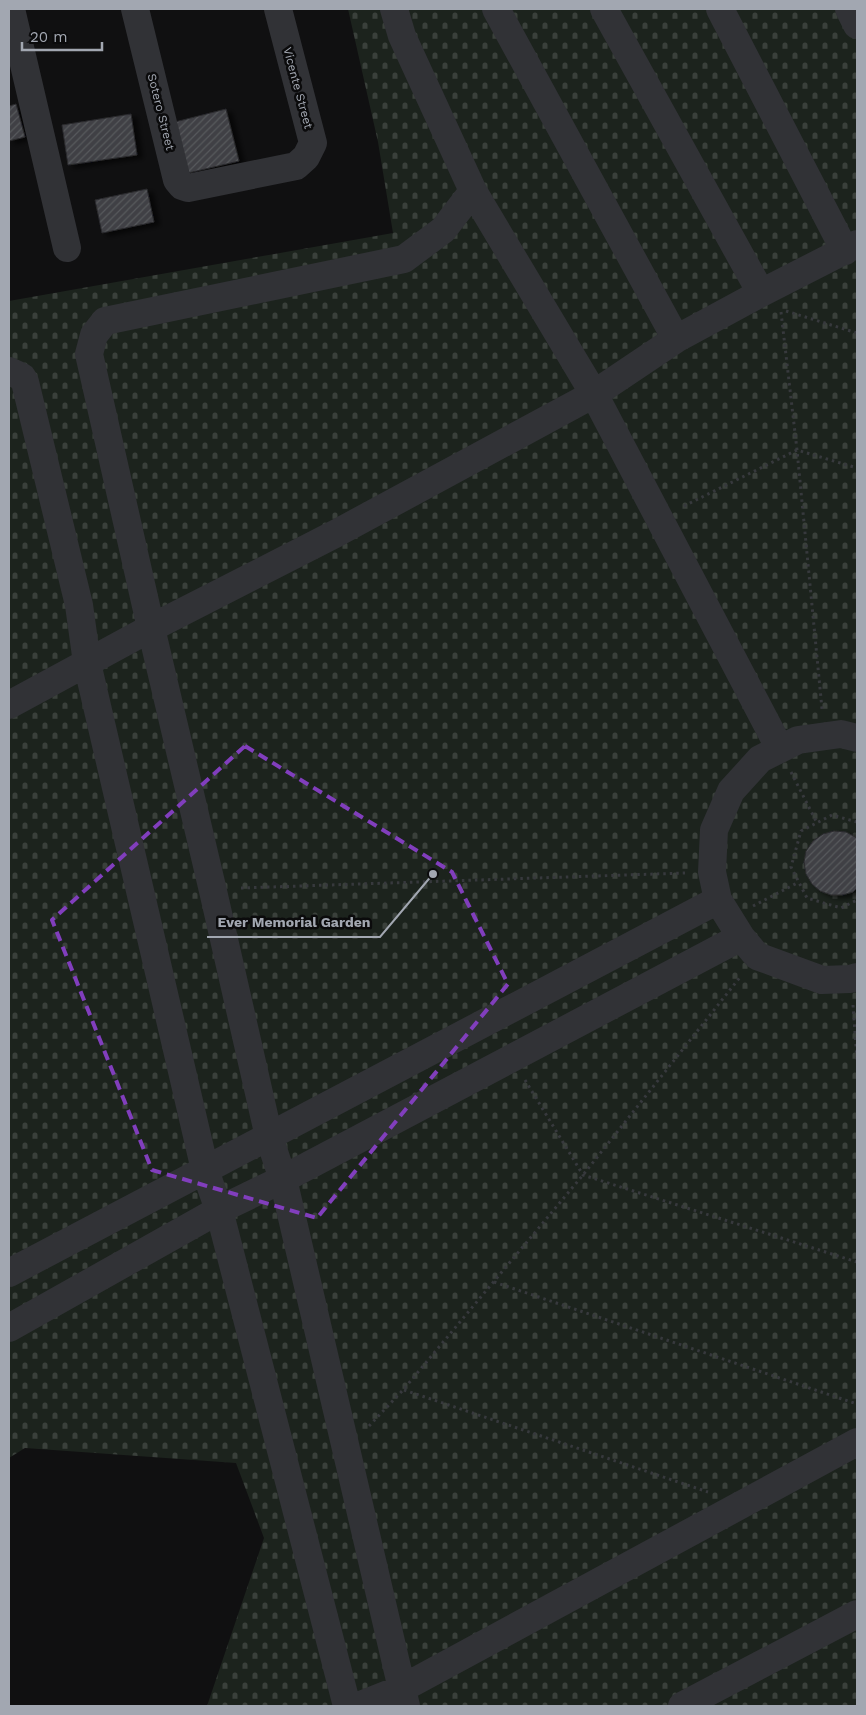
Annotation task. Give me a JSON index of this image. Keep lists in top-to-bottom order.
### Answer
{
  "streets": {
    "street": ["Vicente Street", "Sotero Street"]
  },
  "crossings": [
    ["Vicente Street", "Sotero Street"]
  ],
  "places": ["Ever Memorial Garden"],
  "scale_bar": "20 m"
}
